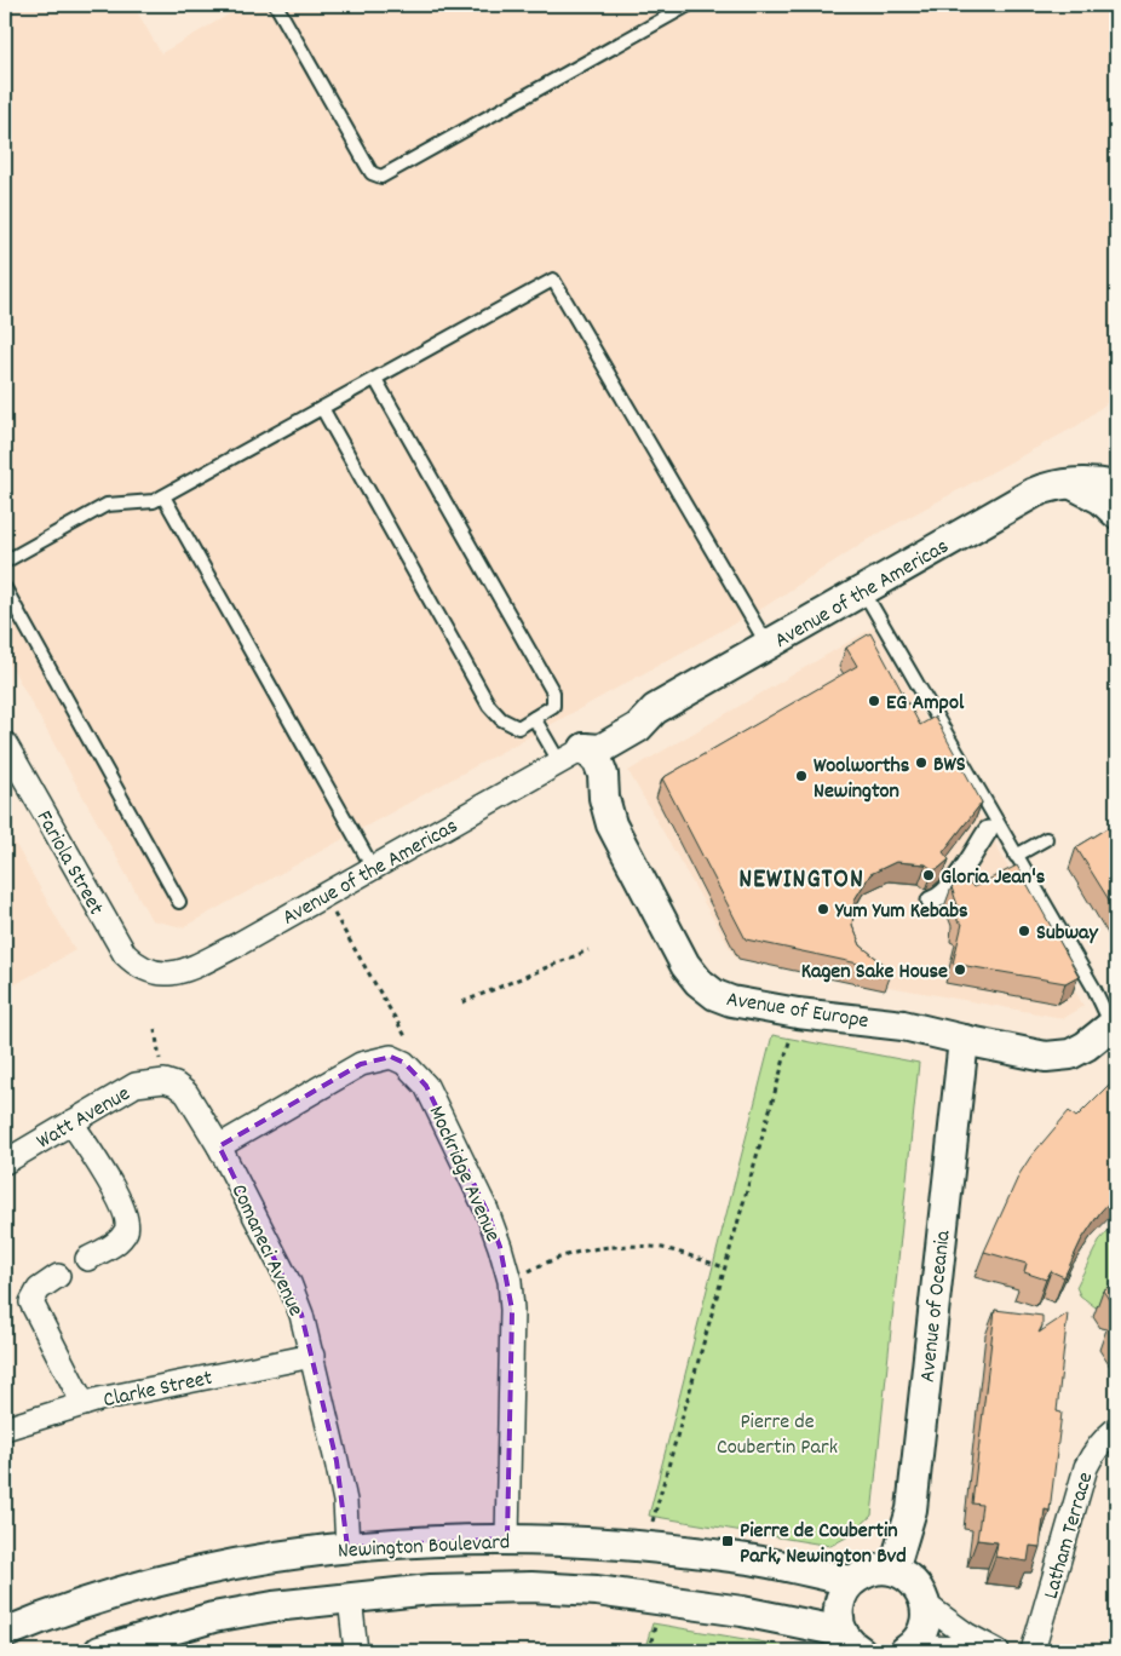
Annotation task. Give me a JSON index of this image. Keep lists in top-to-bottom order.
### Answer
{
  "streets": {
    "street": [
      "Avenue of the Americas",
      "Fariola Street",
      "Avenue of Europe",
      "Watt Avenue",
      "Mockridge Avenue",
      "Comaneci Avenue",
      "Avenue of Oceania",
      "Clarke Street",
      "Latham Terrace",
      "Newington Boulevard"
    ]
  },
  "crossings": [
    ["Avenue of the Americas", "Fariola Street"],
    ["Avenue of the Americas", "Avenue of Europe"],
    ["Avenue of Europe", "Avenue of Oceania"],
    ["Watt Avenue", "Comaneci Avenue"],
    ["Mockridge Avenue", "Comaneci Avenue"],
    ["Mockridge Avenue", "Newington Boulevard"],
    ["Comaneci Avenue", "Clarke Street"],
    ["Comaneci Avenue", "Newington Boulevard"]
  ],
  "districts": ["NEWINGTON"],
  "parks": ["Pierre de Coubertin Park"],
  "places": {
    "other": [
      "EG Ampol",
      "BWS",
      "Woolworths Newington",
      "Gloria Jean's",
      "Yum Yum Kebabs",
      "Subway",
      "Kagen Sake House"
    ],
    "transit": ["Pierre de Coubertin Park, Newington Bvd"]
  }
}
